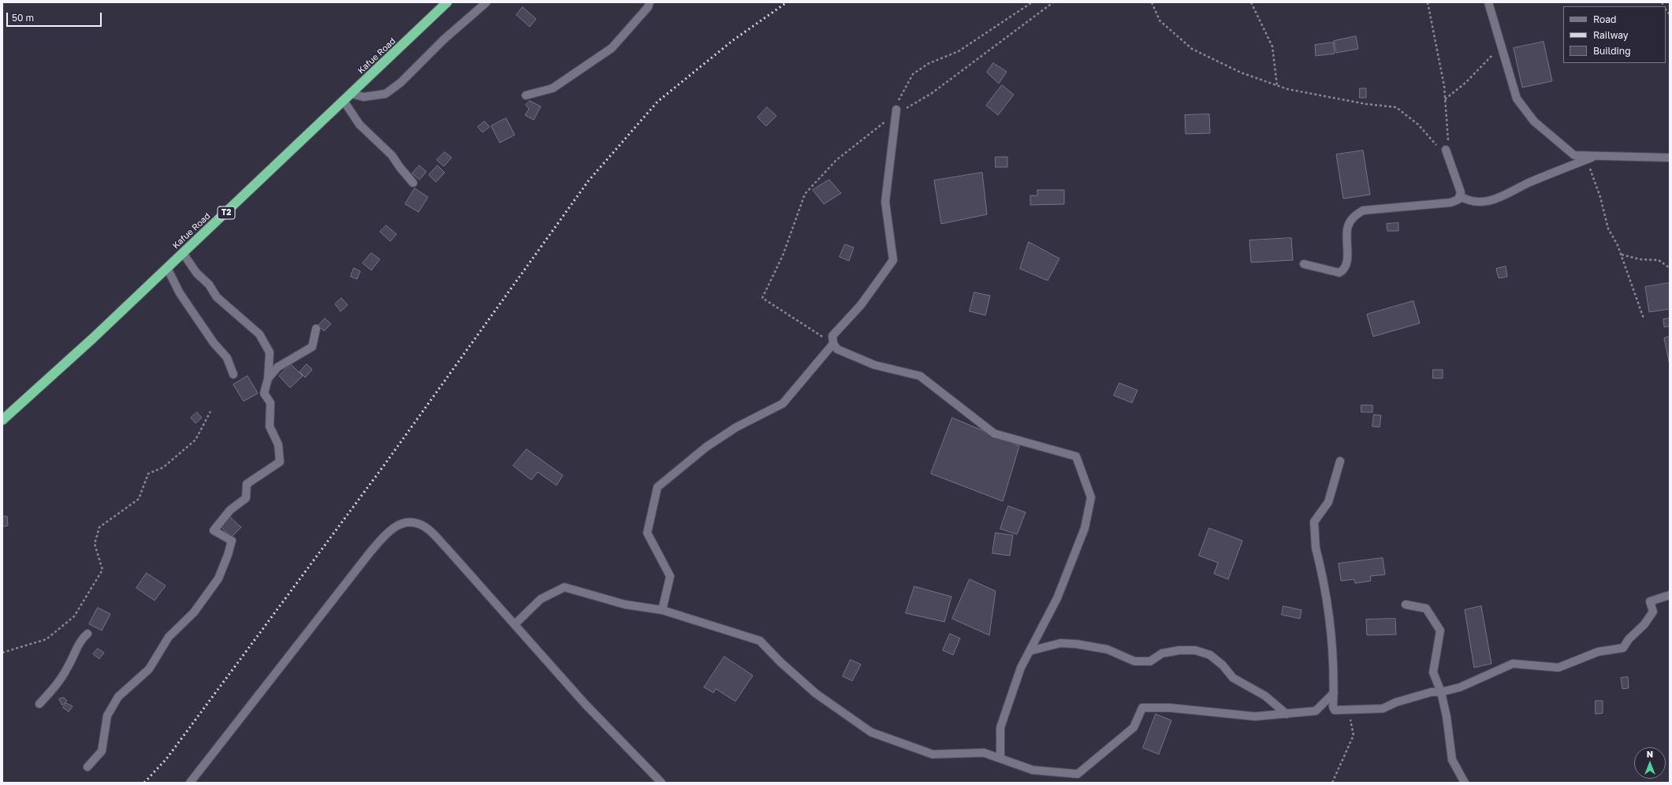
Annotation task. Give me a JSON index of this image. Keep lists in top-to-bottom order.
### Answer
{
  "streets": {
    "highway": ["Kafue Road", "T2"]
  },
  "legend": ["Road", "Railway", "Building"],
  "scale_bar": "50 m",
  "north": "top"
}
